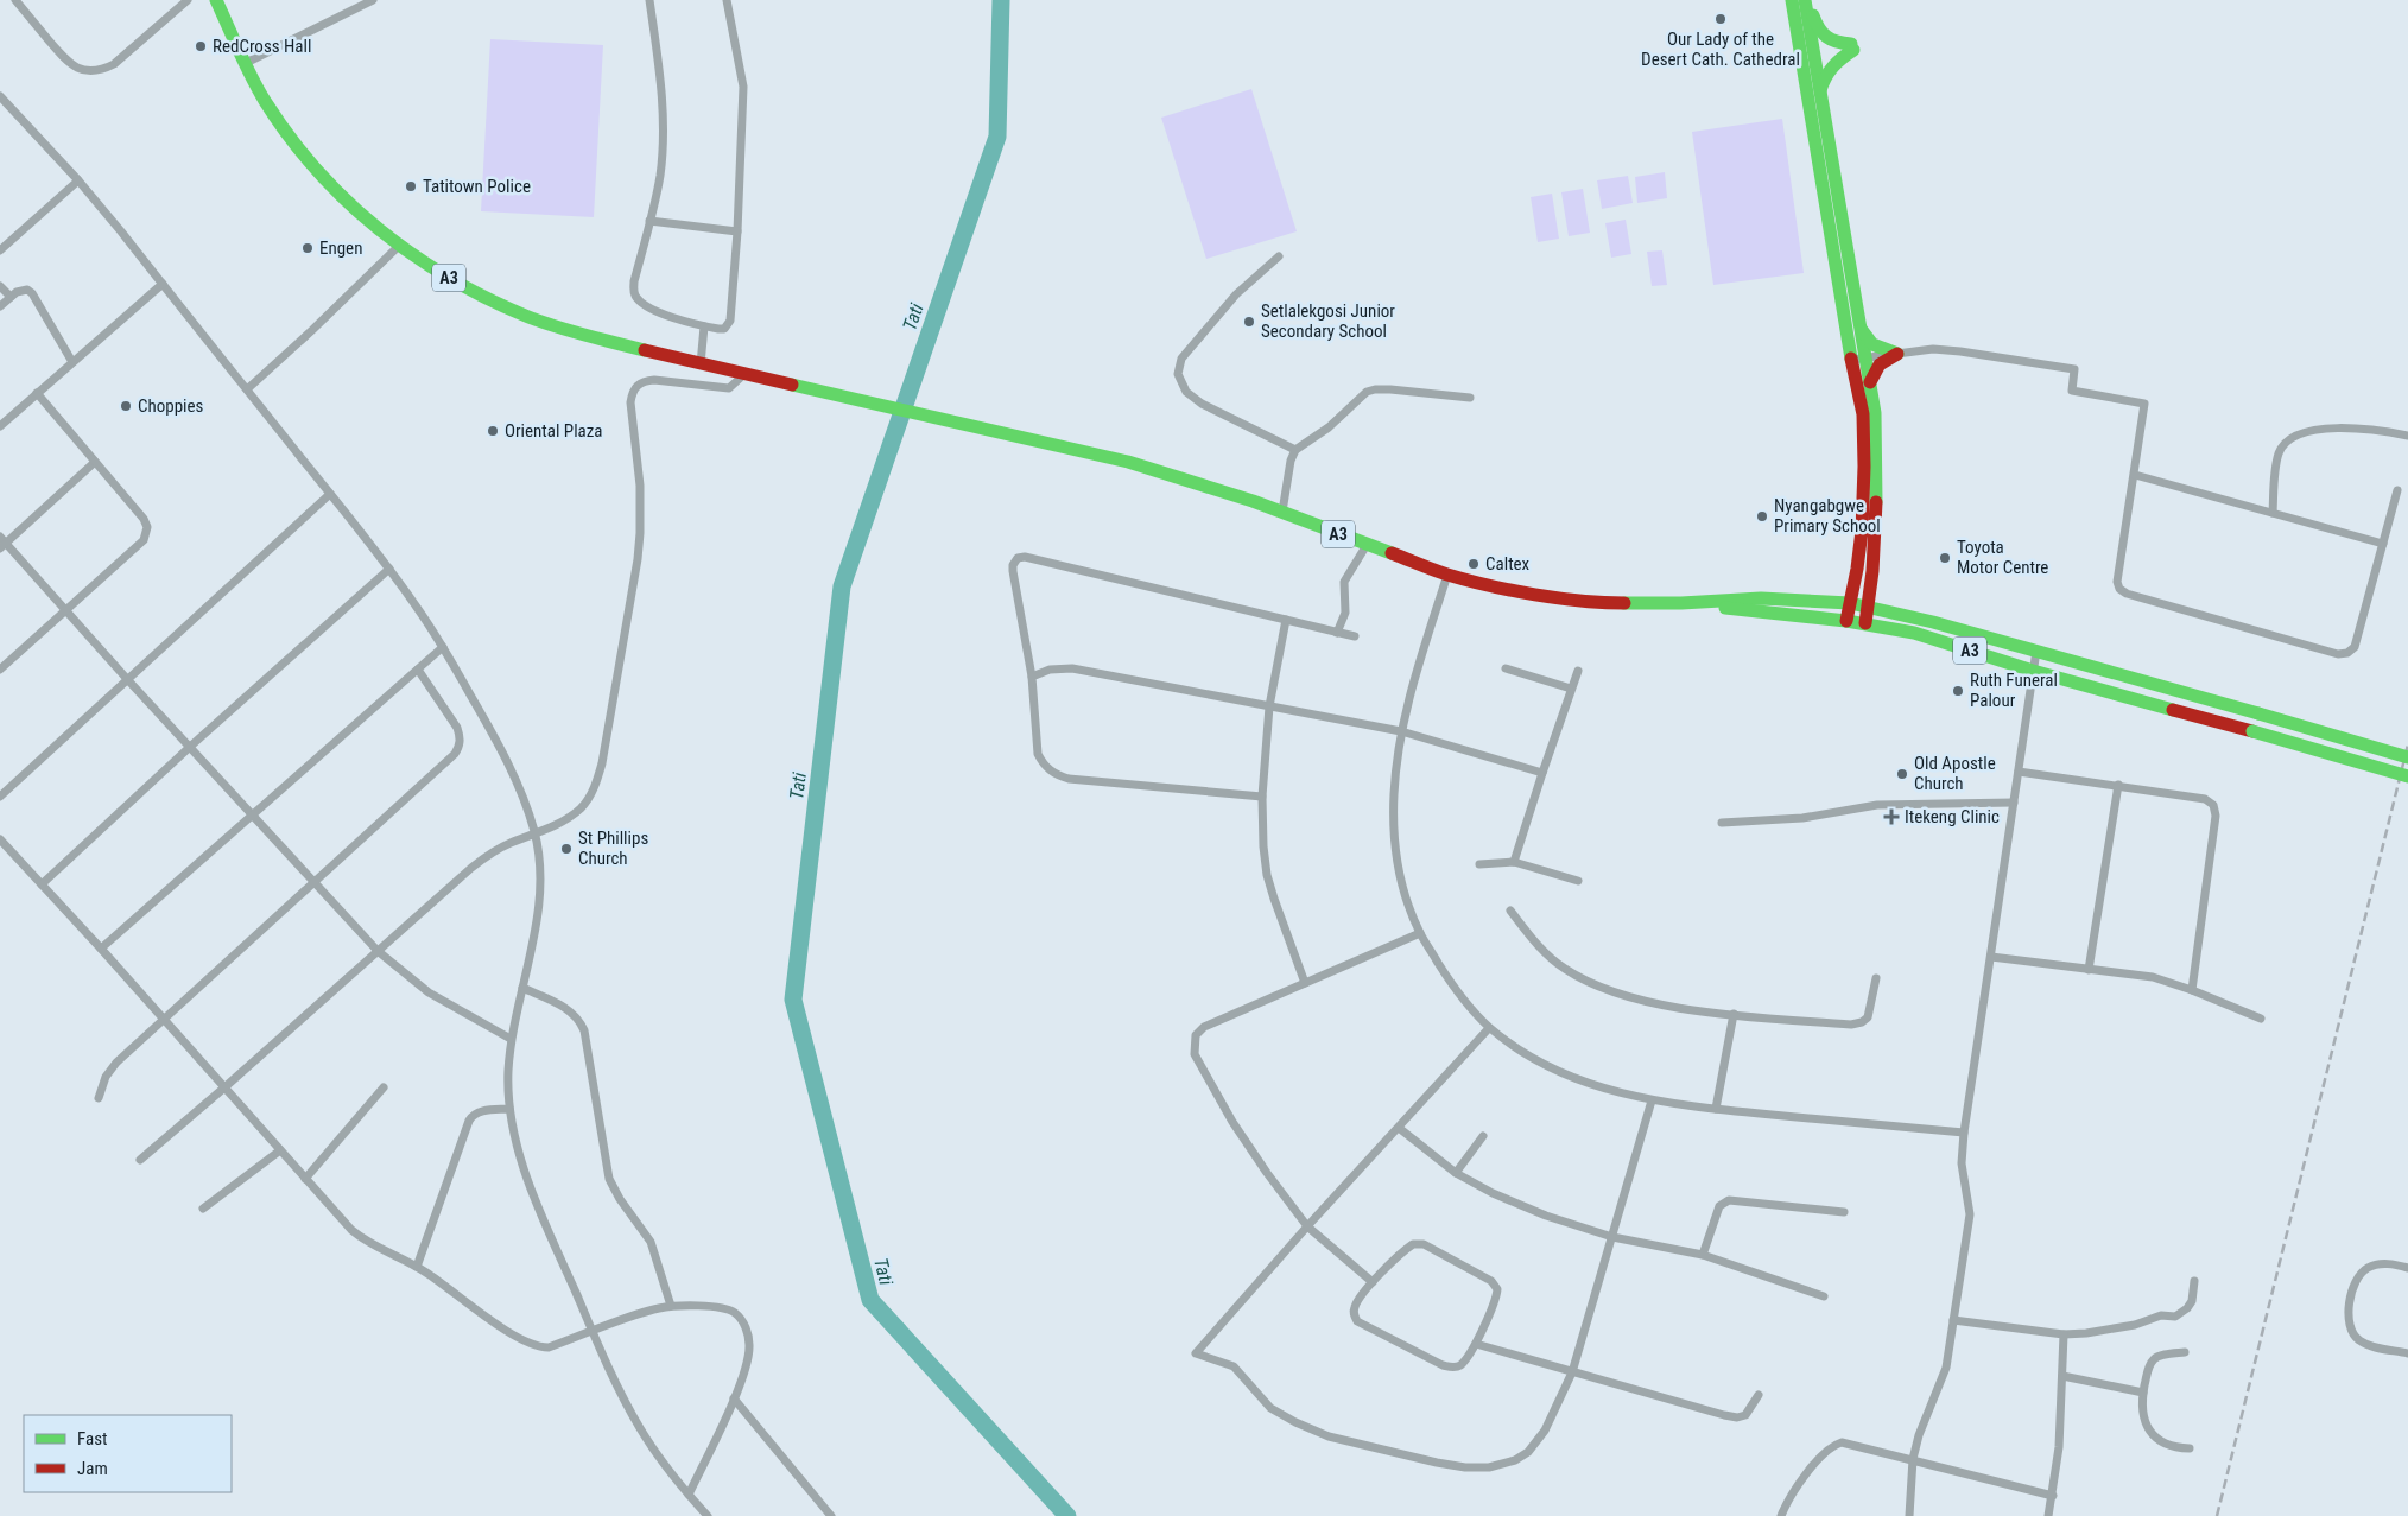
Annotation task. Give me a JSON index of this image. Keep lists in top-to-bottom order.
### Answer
{
  "streets": {
    "main road": ["A3"]
  },
  "water": ["Tati"],
  "places": {
    "other": [
      "Our Lady of the Desert Cath. Cathedral",
      "RedCross Hall",
      "Tatitown Police",
      "Engen",
      "Setlalekgosi Junior Secondary School",
      "Choppies",
      "Oriental Plaza",
      "Nyangabgwe Primary School",
      "Toyota Motor Centre",
      "Caltex",
      "Ruth Funeral Palour",
      "Old Apostle Church",
      "St Phillips Church"
    ],
    "health": ["Itekeng Clinic"]
  },
  "legend": ["Fast", "Jam"]
}
